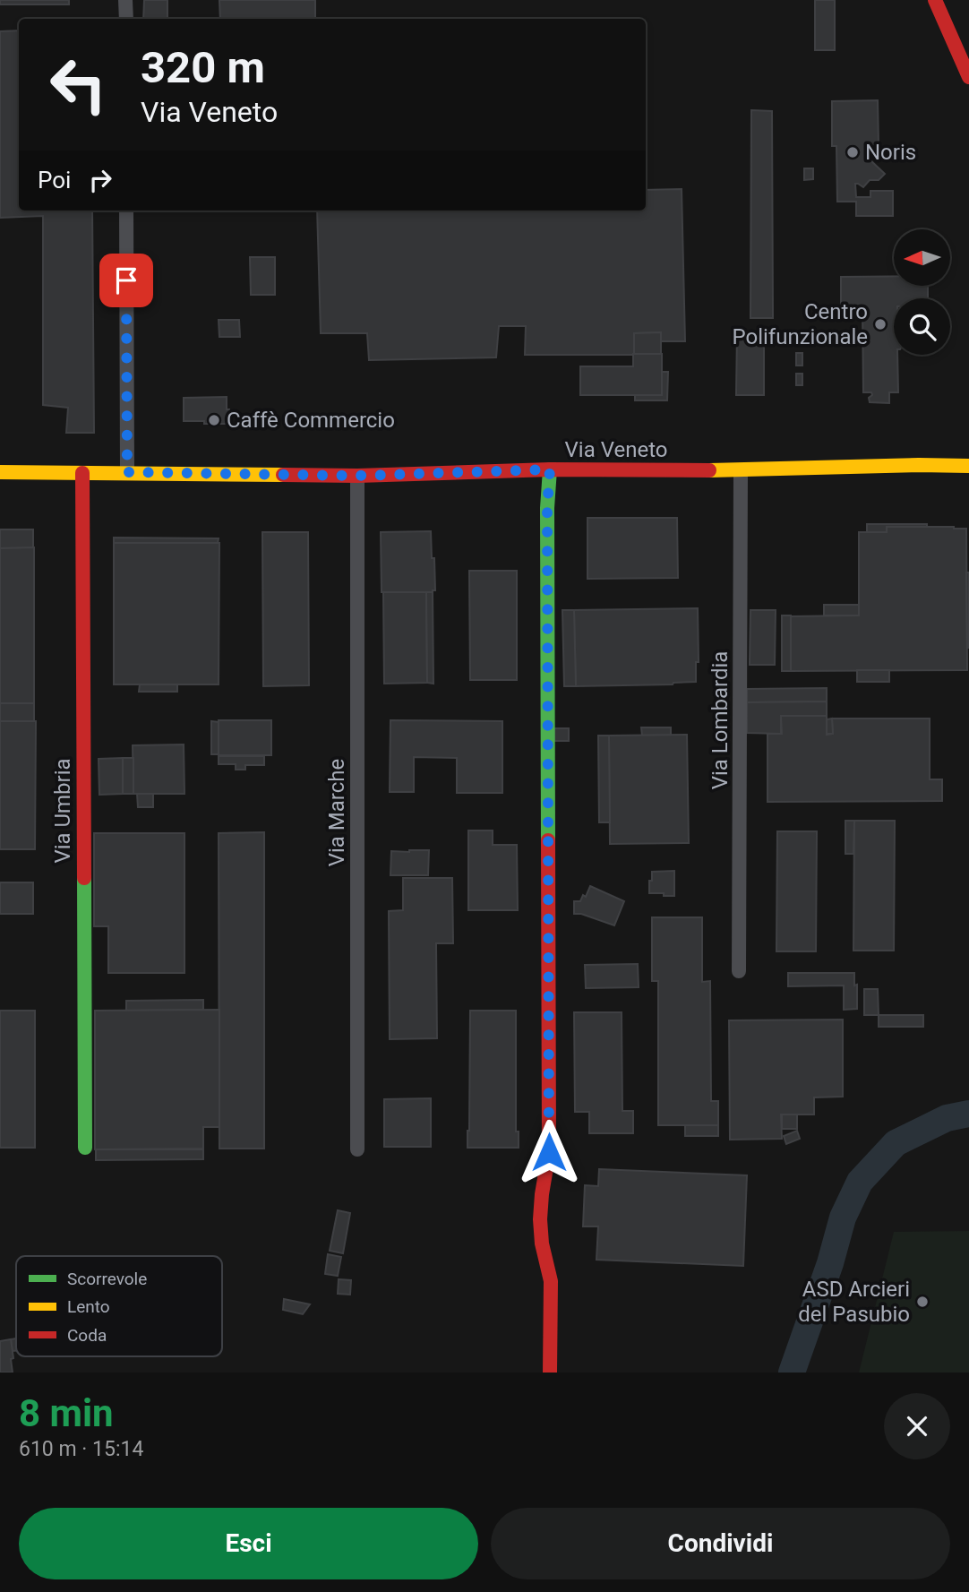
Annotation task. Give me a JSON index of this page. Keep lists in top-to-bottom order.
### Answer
{
  "streets": {
    "street": [
      "Via Veneto",
      "Via Lombardia",
      "Via Umbria",
      "Via Marche"
    ]
  },
  "crossings": [
    ["Via Veneto", "Via Lombardia"],
    ["Via Veneto", "Via Umbria"],
    ["Via Veneto", "Via Marche"]
  ],
  "places": [
    "Noris",
    "Centro Polifunzionale",
    "Caffè Commercio",
    "ASD Arcieri del Pasubio"
  ],
  "legend": ["Scorrevole", "Lento", "Coda"],
  "north": "left",
  "page": {
    "turn": ["320 m", "Via Veneto"],
    "then": "Poi",
    "heading": ["8 min", "610 m · 15:14"],
    "buttons": ["Esci", "Condividi"]
  }
}
